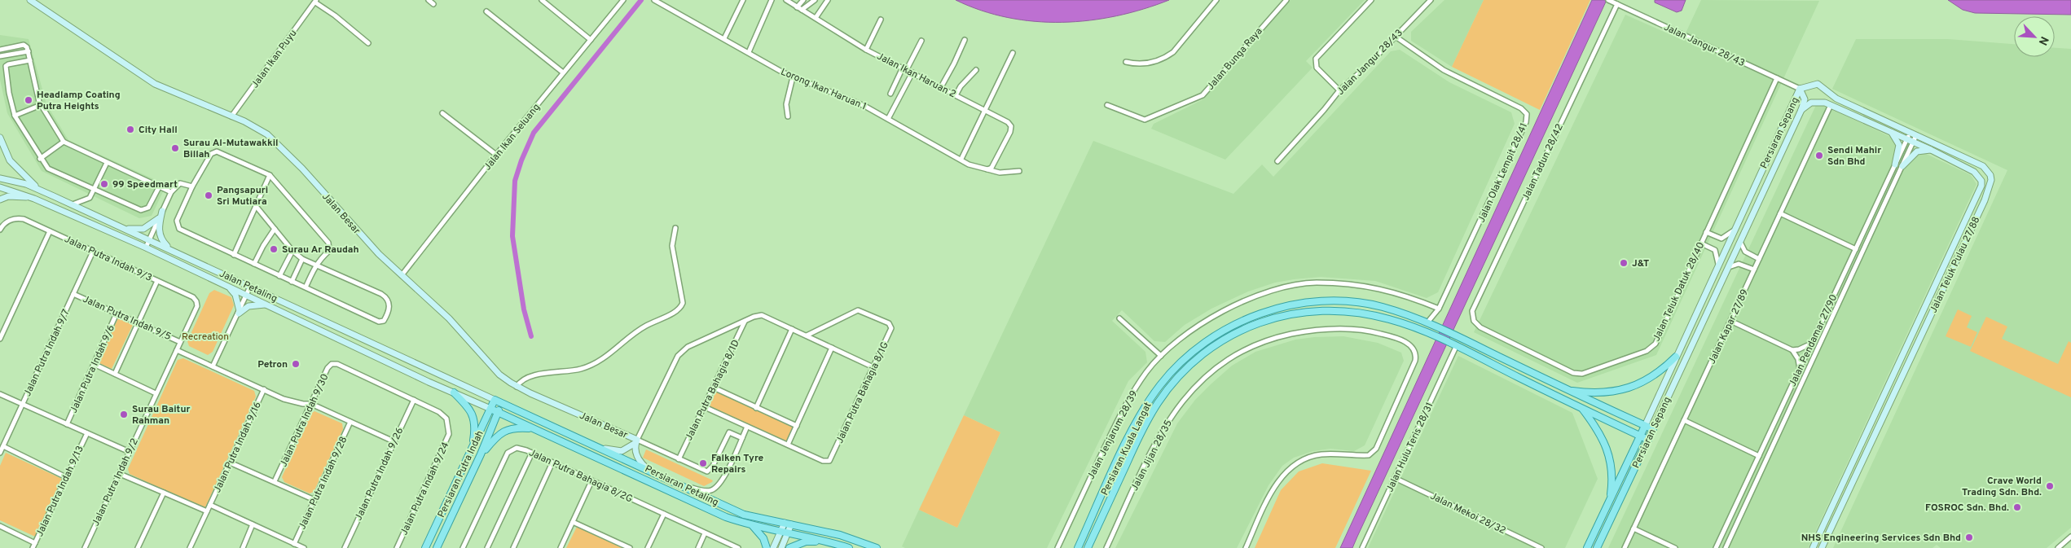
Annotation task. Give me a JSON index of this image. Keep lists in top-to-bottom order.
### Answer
{
  "streets": {
    "main road": [
      "Persiaran Sepang",
      "Persiaran Kuala Langat",
      "Persiaran Putra Indah",
      "Persiaran Petaling"
    ],
    "street": [
      "Jalan Jangur 28/43",
      "Jalan Ikan Puyu",
      "Jalan Bunga Raya",
      "Jalan Ikan Haruan 2",
      "Lorong Ikan Haruan 1",
      "Jalan Ikan Seluang",
      "Jalan Tadun 28/42",
      "Jalan Olak Lempit 28/41",
      "Jalan Besar",
      "Jalan Putra Indah 9/3",
      "Jalan Teluk Pulau 27/88",
      "Jalan Petaling",
      "Jalan Teluk Datuk 28/40",
      "Jalan Putra Indah 9/5",
      "Jalan Kapar 27/89",
      "Jalan Pendamar 27/90",
      "Jalan Putra Indah 9/7",
      "Jalan Putra Indah 9/6",
      "Jalan Putra Bahagia 8/1D",
      "Jalan Putra Bahagia 8/1G",
      "Jalan Putra Indah 9/30",
      "Jalan Jenjarum 28/39",
      "Jalan Putra Indah 9/16",
      "Jalan Hulu Teris 28/31",
      "Jalan Jijan 28/35",
      "Jalan Putra Indah 9/26",
      "Jalan Putra Bahagia 8/2G",
      "Jalan Putra Indah 9/2",
      "Jalan Putra Indah 9/28",
      "Jalan Putra Indah 9/24",
      "Jalan Putra Indah 9/13",
      "Jalan Mekoi 28/32"
    ]
  },
  "crossings": [
    ["Jalan Jangur 28/43", "Persiaran Sepang"],
    ["Jalan Jangur 28/43", "Jalan Tadun 28/42"],
    ["Jalan Jangur 28/43", "Jalan Olak Lempit 28/41"],
    ["Jalan Jangur 28/43", "Jalan Teluk Pulau 27/88"],
    ["Jalan Jangur 28/43", "Jalan Teluk Datuk 28/40"],
    ["Jalan Ikan Puyu", "Jalan Besar"],
    ["Jalan Ikan Haruan 2", "Lorong Ikan Haruan 1"],
    ["Persiaran Sepang", "Jalan Teluk Pulau 27/88"],
    ["Persiaran Sepang", "Persiaran Kuala Langat"],
    ["Jalan Ikan Seluang", "Jalan Besar"],
    ["Jalan Tadun 28/42", "Jalan Teluk Datuk 28/40"],
    ["Jalan Olak Lempit 28/41", "Jalan Jenjarum 28/39"],
    ["Jalan Olak Lempit 28/41", "Persiaran Kuala Langat"],
    ["Jalan Putra Indah 9/3", "Jalan Putra Indah 9/7"],
    ["Jalan Putra Indah 9/3", "Jalan Putra Indah 9/2"],
    ["Jalan Teluk Pulau 27/88", "Jalan Kapar 27/89"],
    ["Jalan Teluk Pulau 27/88", "Jalan Pendamar 27/90"],
    ["Jalan Petaling", "Persiaran Putra Indah"],
    ["Jalan Petaling", "Persiaran Petaling"],
    ["Jalan Putra Indah 9/5", "Jalan Putra Indah 9/7"],
    ["Jalan Putra Indah 9/5", "Jalan Putra Indah 9/6"],
    ["Jalan Putra Indah 9/5", "Jalan Putra Indah 9/2"],
    ["Jalan Putra Indah 9/30", "Jalan Putra Indah 9/24"],
    ["Jalan Putra Indah 9/16", "Jalan Putra Indah 9/2"],
    ["Jalan Hulu Teris 28/31", "Persiaran Kuala Langat"],
    ["Jalan Hulu Teris 28/31", "Jalan Mekoi 28/32"],
    ["Jalan Putra Indah 9/26", "Jalan Putra Indah 9/24"],
    ["Persiaran Putra Indah", "Persiaran Petaling"]
  ],
  "parks": ["Recreation"],
  "places": [
    "Headlamp Coating Putra Heights",
    "City Hall",
    "Surau Al-Mutawakkil Billah",
    "Sendi Mahir Sdn Bhd",
    "99 Speedmart",
    "Pangsapuri Sri Mutiara",
    "Surau Ar Raudah",
    "J&T",
    "Petron",
    "Surau Baitur Rahman",
    "Falken Tyre Repairs",
    "Crave World Trading Sdn. Bhd.",
    "FOSROC Sdn. Bhd.",
    "NHS Engineering Services Sdn Bhd"
  ],
  "north": "bottom right"
}
